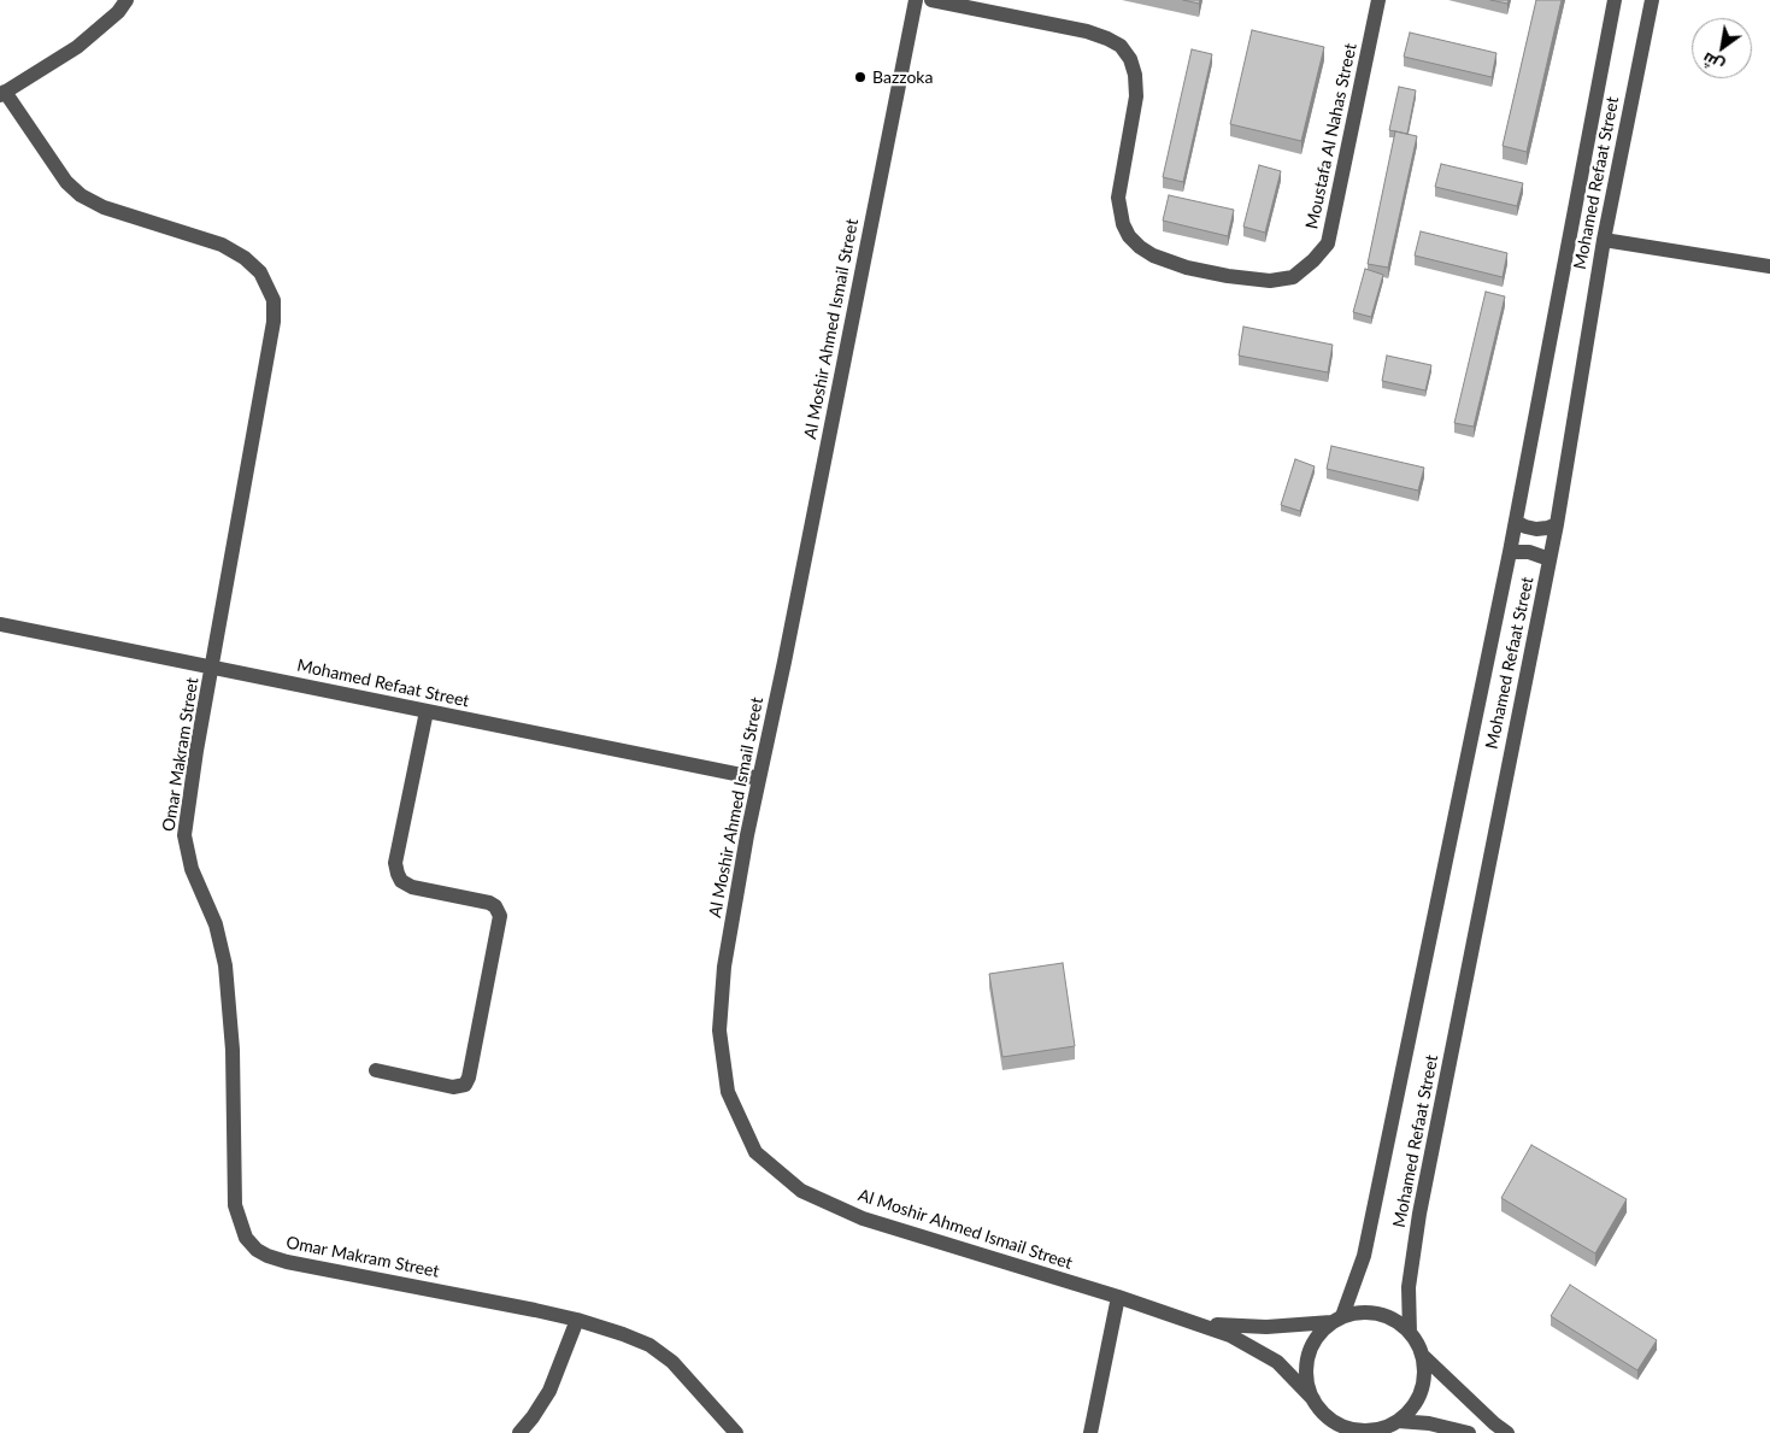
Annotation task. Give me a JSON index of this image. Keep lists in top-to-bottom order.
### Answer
{
  "streets": {
    "street": [
      "Moustafa Al Nahas Street",
      "Mohamed Refaat Street",
      "Al Moshir Ahmed Ismail Street",
      "Omar Makram Street"
    ]
  },
  "crossings": [
    ["Mohamed Refaat Street", "Al Moshir Ahmed Ismail Street"],
    ["Mohamed Refaat Street", "Omar Makram Street"]
  ],
  "places": ["Bazzoka"],
  "north": "bottom left"
}
